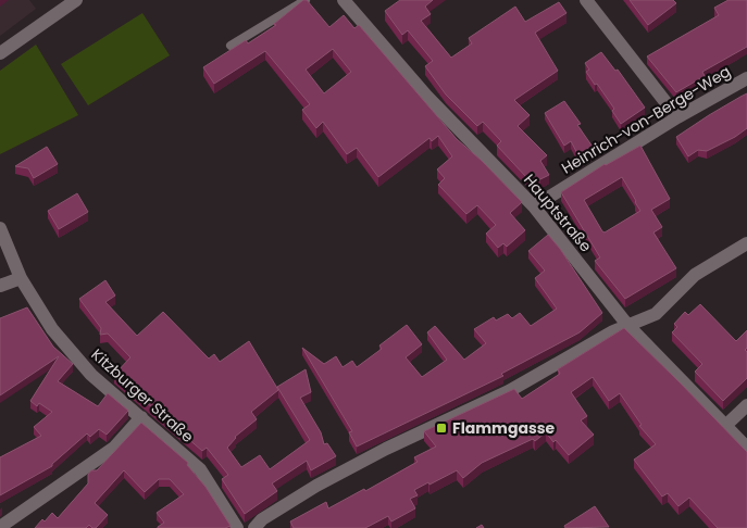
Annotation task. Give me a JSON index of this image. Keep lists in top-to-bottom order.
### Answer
{
  "streets": {
    "street": ["Heinrich-von-Berge-Weg", "Hauptstraße", "Kitzburger Straße"]
  },
  "crossings": [
    ["Heinrich-von-Berge-Weg", "Hauptstraße"]
  ],
  "places": {
    "transit": ["Flammgasse"]
  }
}
